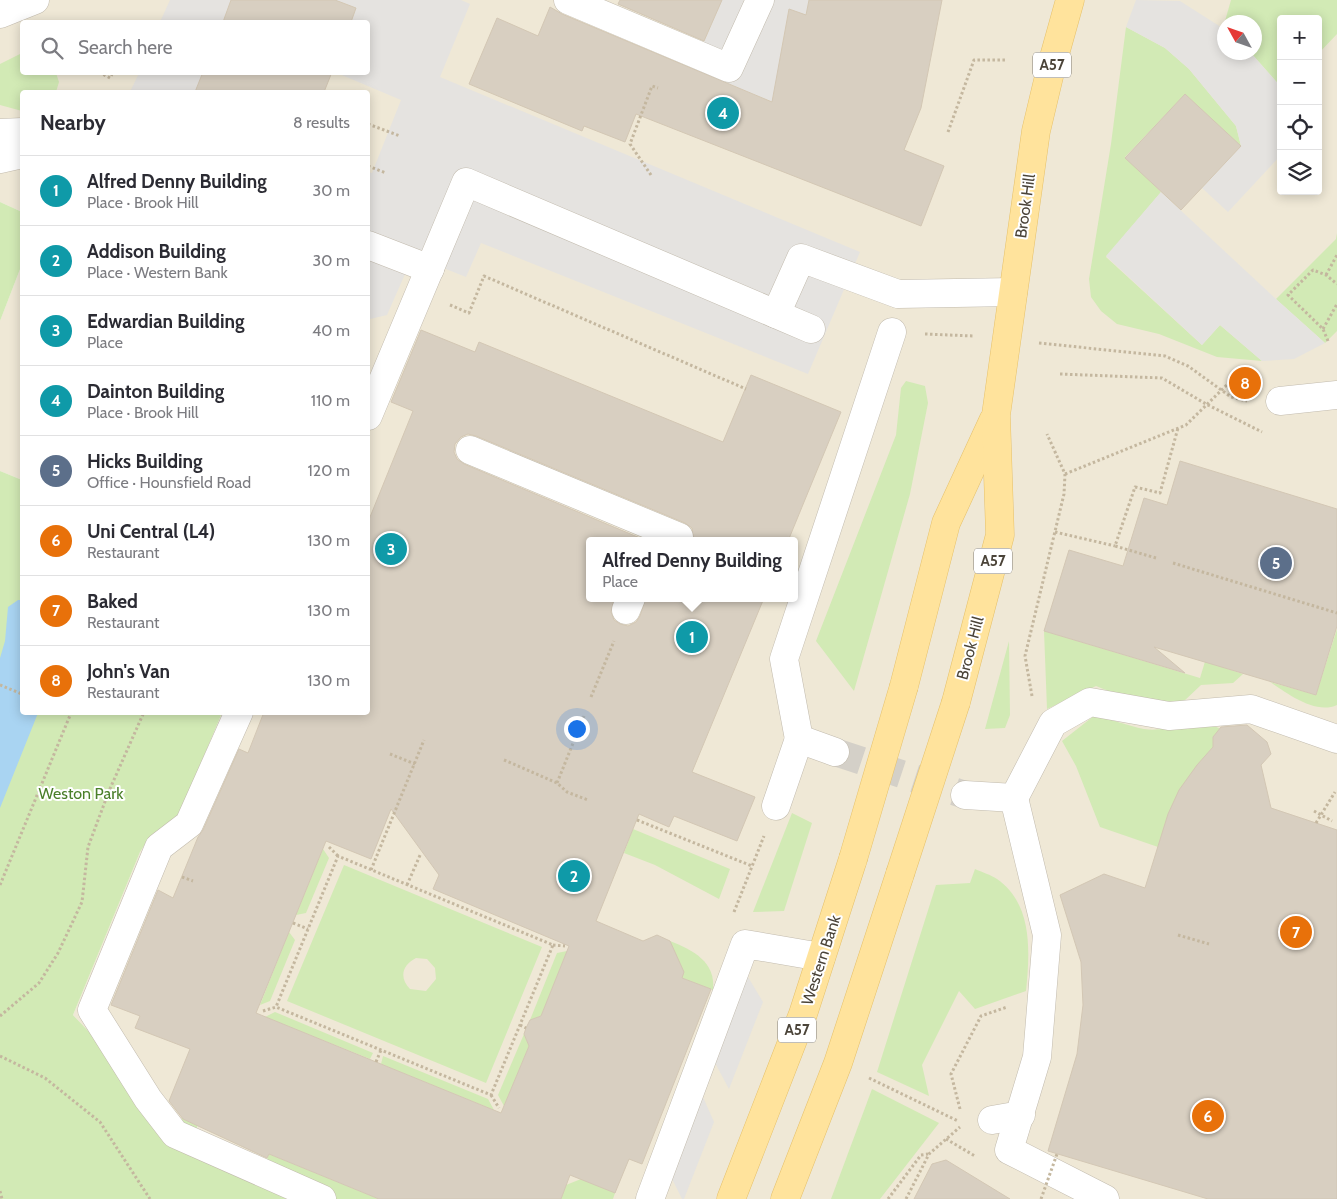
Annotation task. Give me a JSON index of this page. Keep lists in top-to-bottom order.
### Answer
{
  "streets": {
    "main road": ["A57", "Brook Hill", "Western Bank"]
  },
  "crossings": [
    ["Brook Hill", "Western Bank"]
  ],
  "parks": ["Weston Park"],
  "north": "top left",
  "page": {
    "map_buttons": ["+", "−"],
    "search": "Search here",
    "heading": ["Nearby", "8 results"],
    "pins": [
      "4",
      "8",
      "3",
      "5",
      "1",
      "2",
      "7",
      "6"
    ],
    "list": [
      {
        "mark": "1",
        "name": "Alfred Denny Building",
        "note": "Place · Brook Hill",
        "value": "30 m"
      },
      {
        "mark": "2",
        "name": "Addison Building",
        "note": "Place · Western Bank",
        "value": "30 m"
      },
      {
        "mark": "3",
        "name": "Edwardian Building",
        "note": "Place",
        "value": "40 m"
      },
      {
        "mark": "4",
        "name": "Dainton Building",
        "note": "Place · Brook Hill",
        "value": "110 m"
      },
      {
        "mark": "5",
        "name": "Hicks Building",
        "note": "Office · Hounsfield Road",
        "value": "120 m"
      },
      {
        "mark": "6",
        "name": "Uni Central (L4)",
        "note": "Restaurant",
        "value": "130 m"
      },
      {
        "mark": "7",
        "name": "Baked",
        "note": "Restaurant",
        "value": "130 m"
      },
      {
        "mark": "8",
        "name": "John's Van",
        "note": "Restaurant",
        "value": "130 m"
      }
    ],
    "popup": ["Alfred Denny Building", "Place"]
  }
}
